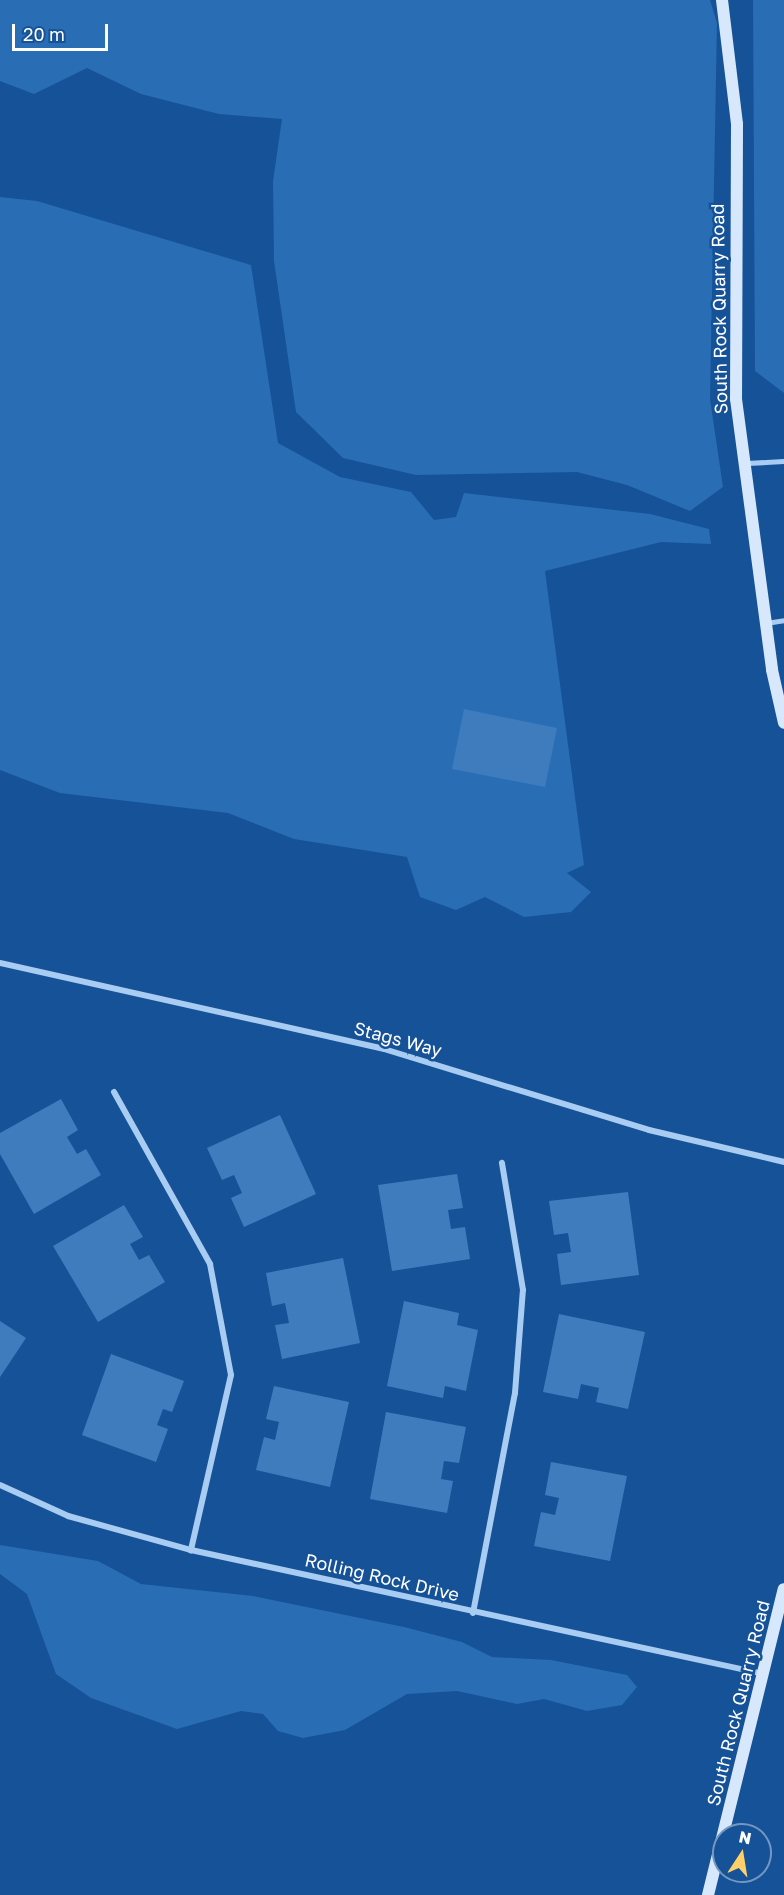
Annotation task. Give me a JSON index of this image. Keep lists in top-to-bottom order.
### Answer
{
  "streets": {
    "street": ["South Rock Quarry Road", "Stags Way", "Rolling Rock Drive"]
  },
  "crossings": [
    ["South Rock Quarry Road", "Rolling Rock Drive"]
  ],
  "scale_bar": "20 m",
  "north": "top"
}
